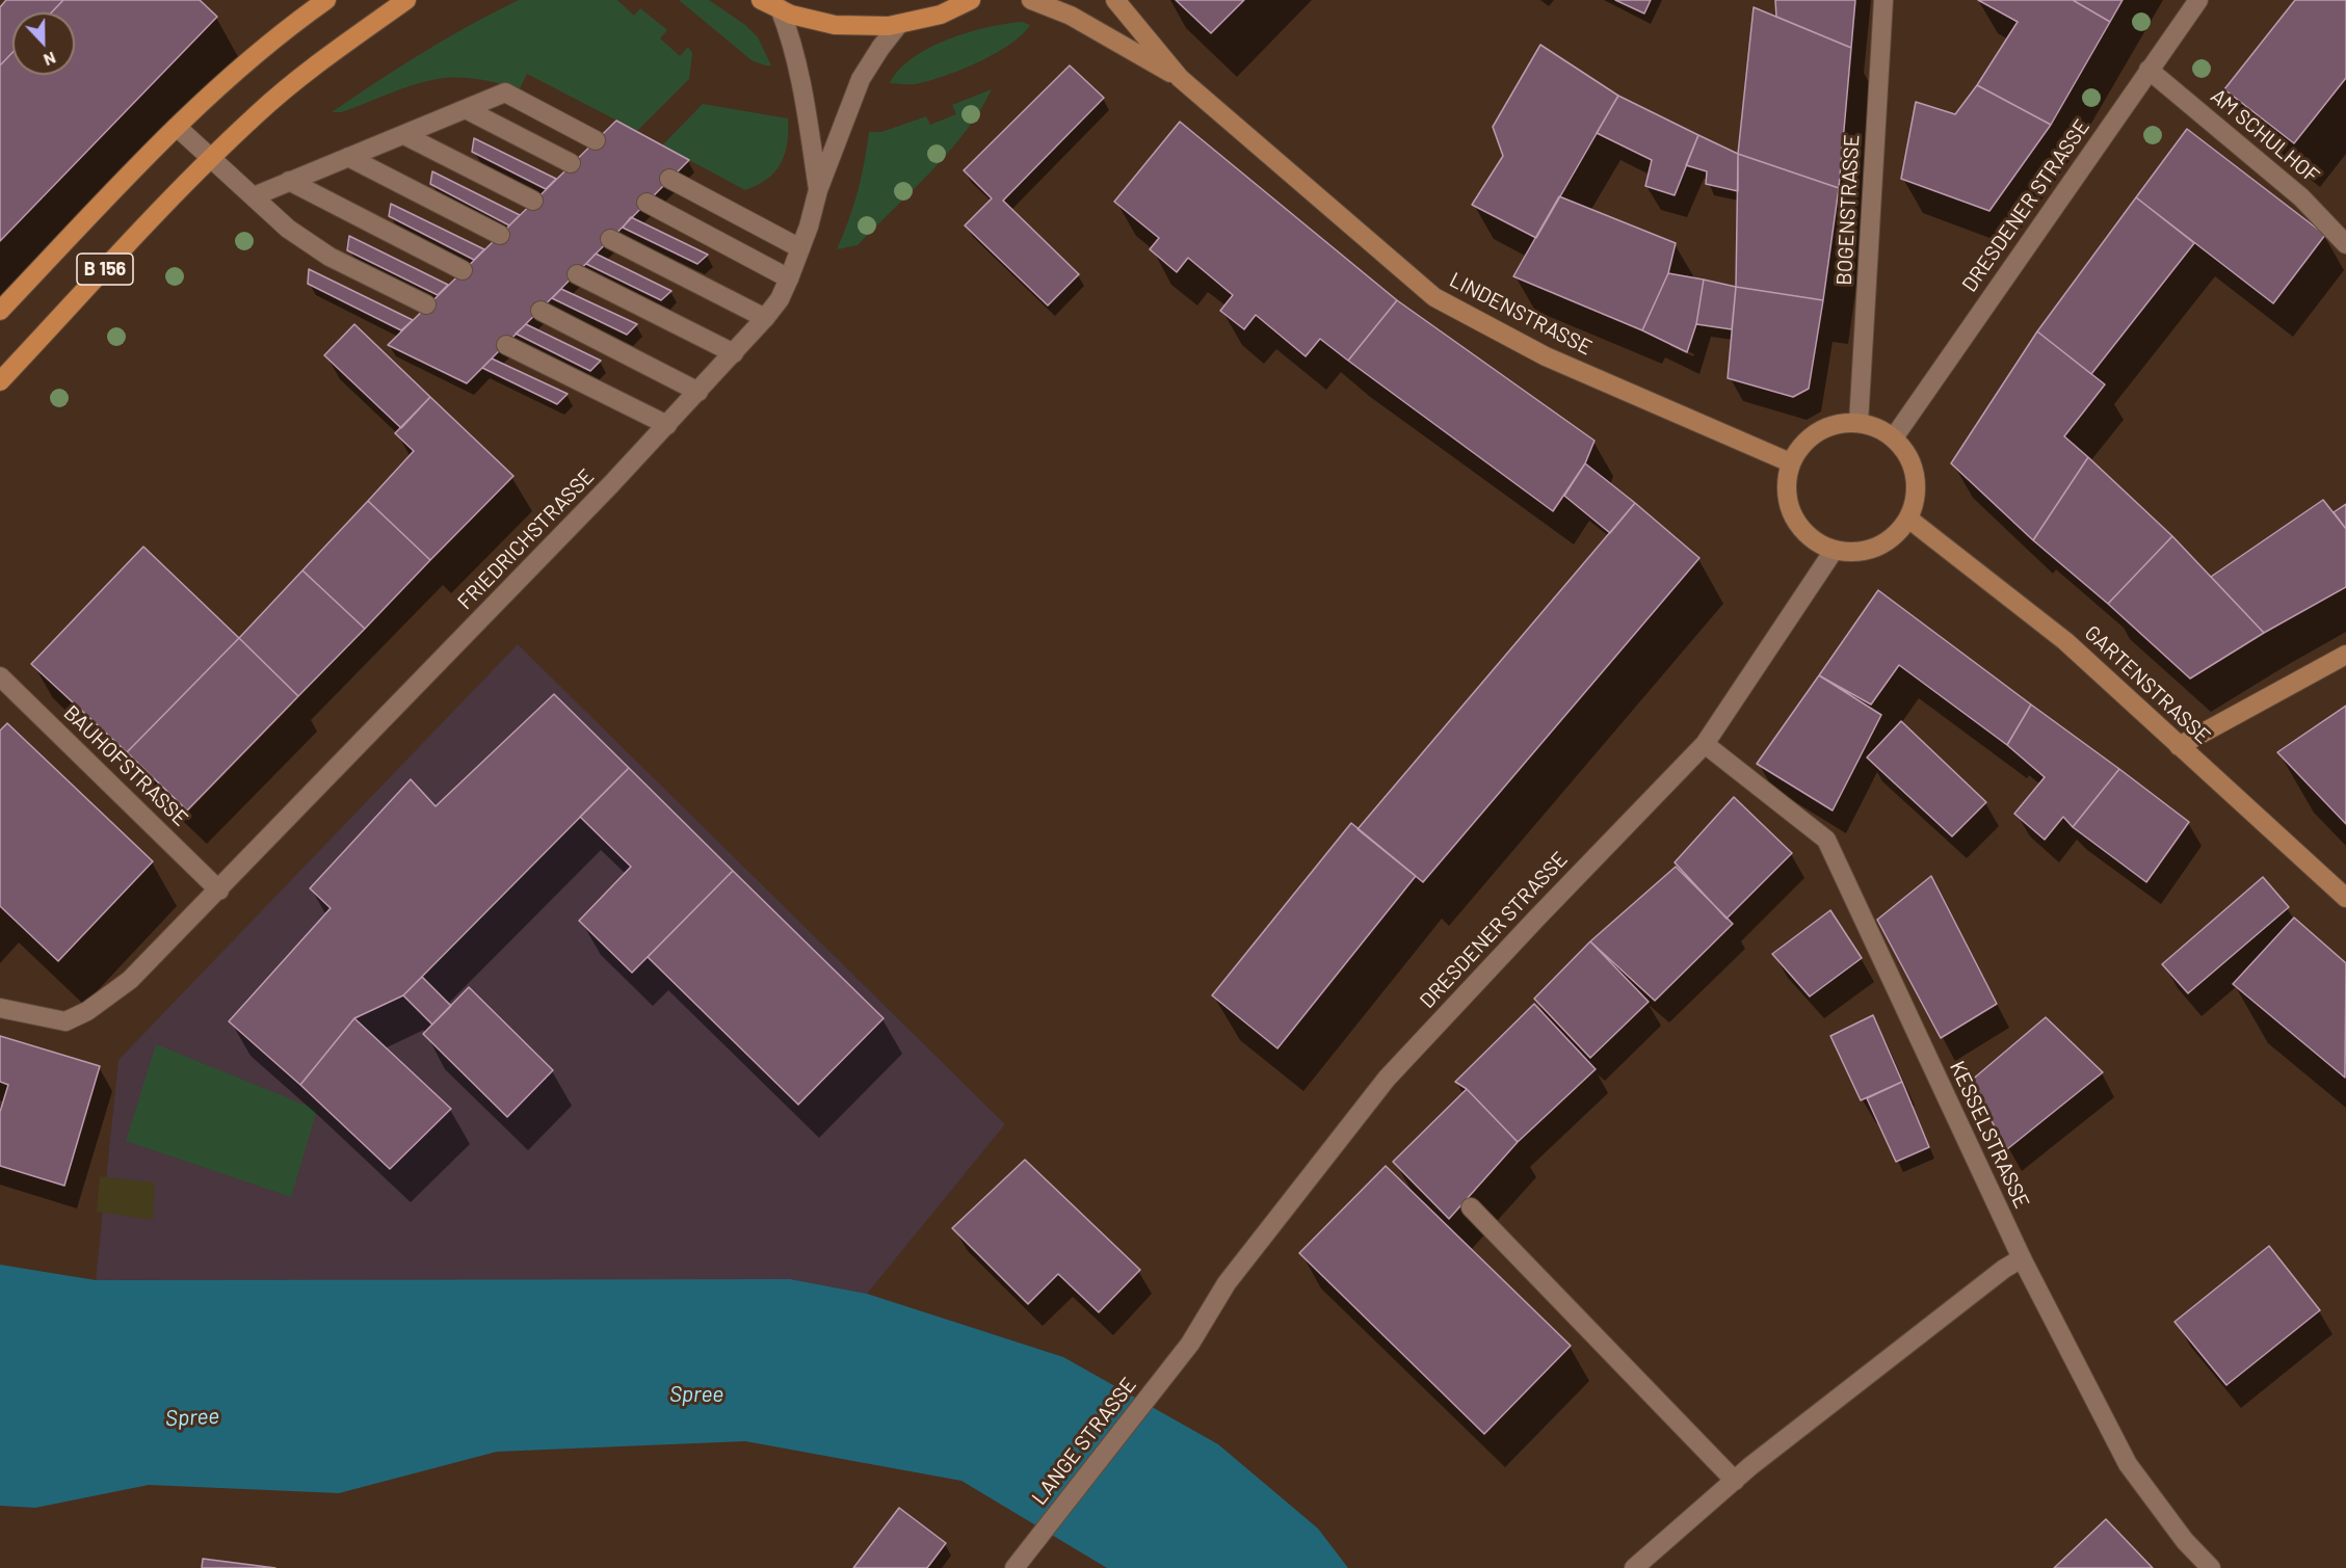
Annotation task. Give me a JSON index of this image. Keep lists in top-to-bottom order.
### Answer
{
  "streets": {
    "main road": ["B 156"],
    "street": [
      "AM SCHULHOF",
      "DRESDENER STRASSE",
      "BOGENSTRASSE",
      "LINDENSTRASSE",
      "FRIEDRICHSTRASSE",
      "GARTENSTRASSE",
      "BAUHOFSTRASSE",
      "KESSELSTRASSE",
      "LANGE STRASSE"
    ]
  },
  "crossings": [
    ["AM SCHULHOF", "DRESDENER STRASSE"],
    ["DRESDENER STRASSE", "BOGENSTRASSE"],
    ["DRESDENER STRASSE", "LINDENSTRASSE"],
    ["DRESDENER STRASSE", "GARTENSTRASSE"],
    ["DRESDENER STRASSE", "KESSELSTRASSE"],
    ["DRESDENER STRASSE", "LANGE STRASSE"],
    ["BOGENSTRASSE", "LINDENSTRASSE"],
    ["BOGENSTRASSE", "GARTENSTRASSE"],
    ["LINDENSTRASSE", "GARTENSTRASSE"],
    ["FRIEDRICHSTRASSE", "BAUHOFSTRASSE"]
  ],
  "water": ["Spree"],
  "north": "bottom"
}
